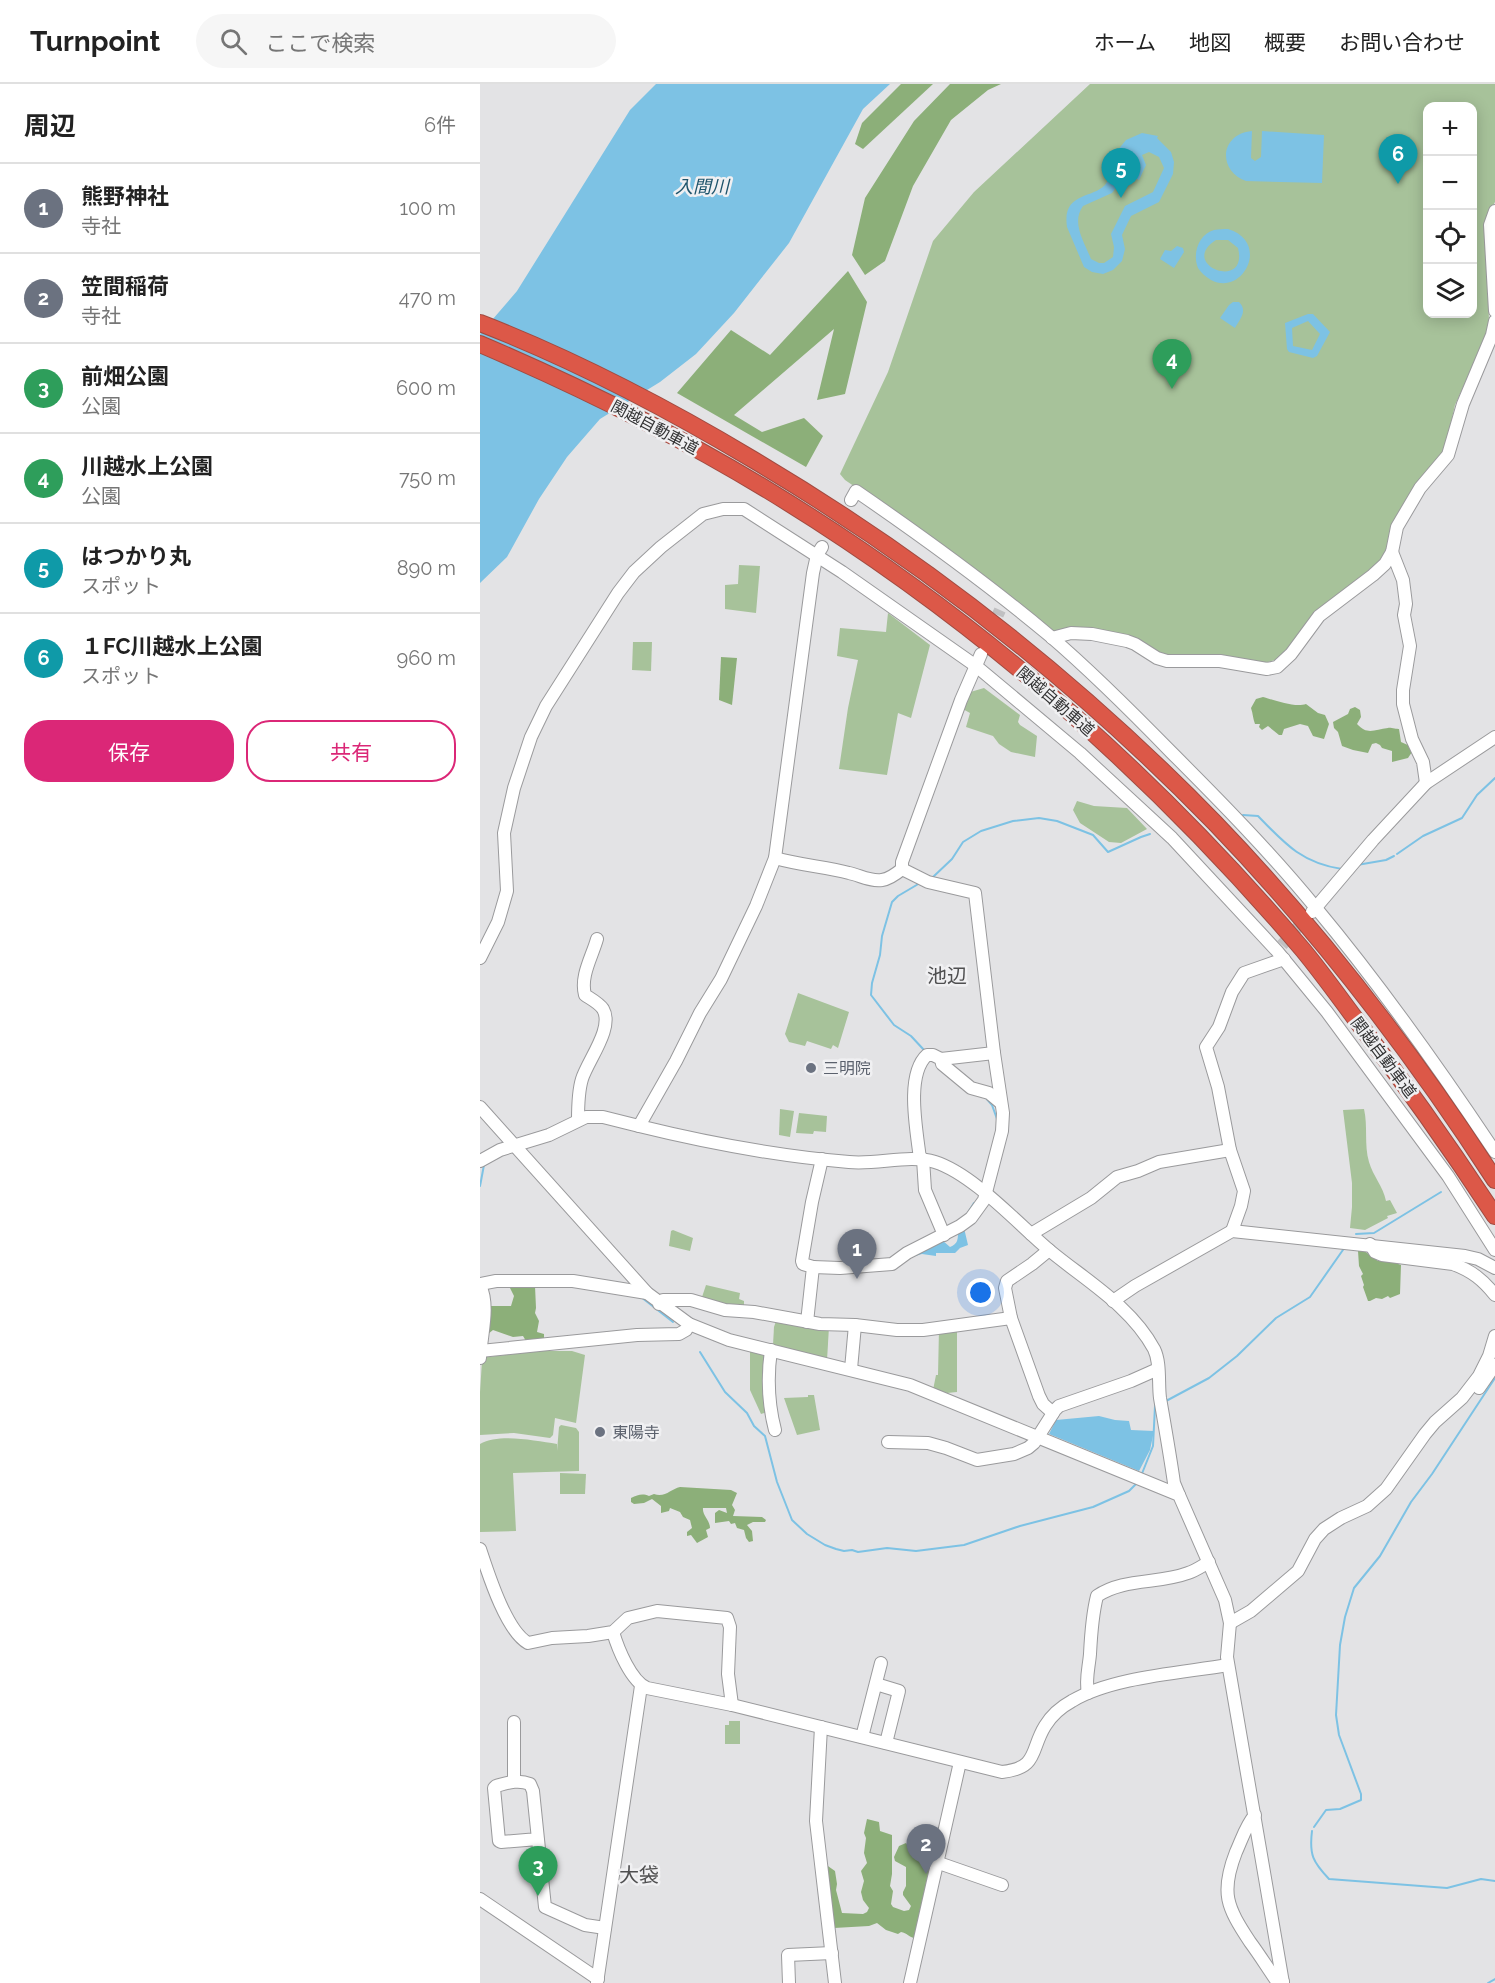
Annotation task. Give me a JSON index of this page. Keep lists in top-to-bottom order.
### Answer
{
  "streets": {
    "highway": ["関越自動車道"]
  },
  "districts": ["池辺", "大袋"],
  "water": ["入間川"],
  "places": ["三明院", "東陽寺"],
  "page": {
    "header": "Turnpoint",
    "search": "ここで検索",
    "nav": [
      "ホーム",
      "地図",
      "概要",
      "お問い合わせ"
    ],
    "heading": ["周辺", "6件"],
    "map_buttons": ["+", "−"],
    "pins": [
      "6",
      "5",
      "4",
      "1",
      "2",
      "3"
    ],
    "list": [
      {
        "mark": "1",
        "name": "熊野神社",
        "note": "寺社",
        "value": "100 m"
      },
      {
        "mark": "2",
        "name": "笠間稲荷",
        "note": "寺社",
        "value": "470 m"
      },
      {
        "mark": "3",
        "name": "前畑公園",
        "note": "公園",
        "value": "600 m"
      },
      {
        "mark": "4",
        "name": "川越水上公園",
        "note": "公園",
        "value": "750 m"
      },
      {
        "mark": "5",
        "name": "はつかり丸",
        "note": "スポット",
        "value": "890 m"
      },
      {
        "mark": "6",
        "name": "１FC川越水上公園",
        "note": "スポット",
        "value": "960 m"
      }
    ],
    "buttons": ["保存", "共有"]
  }
}
